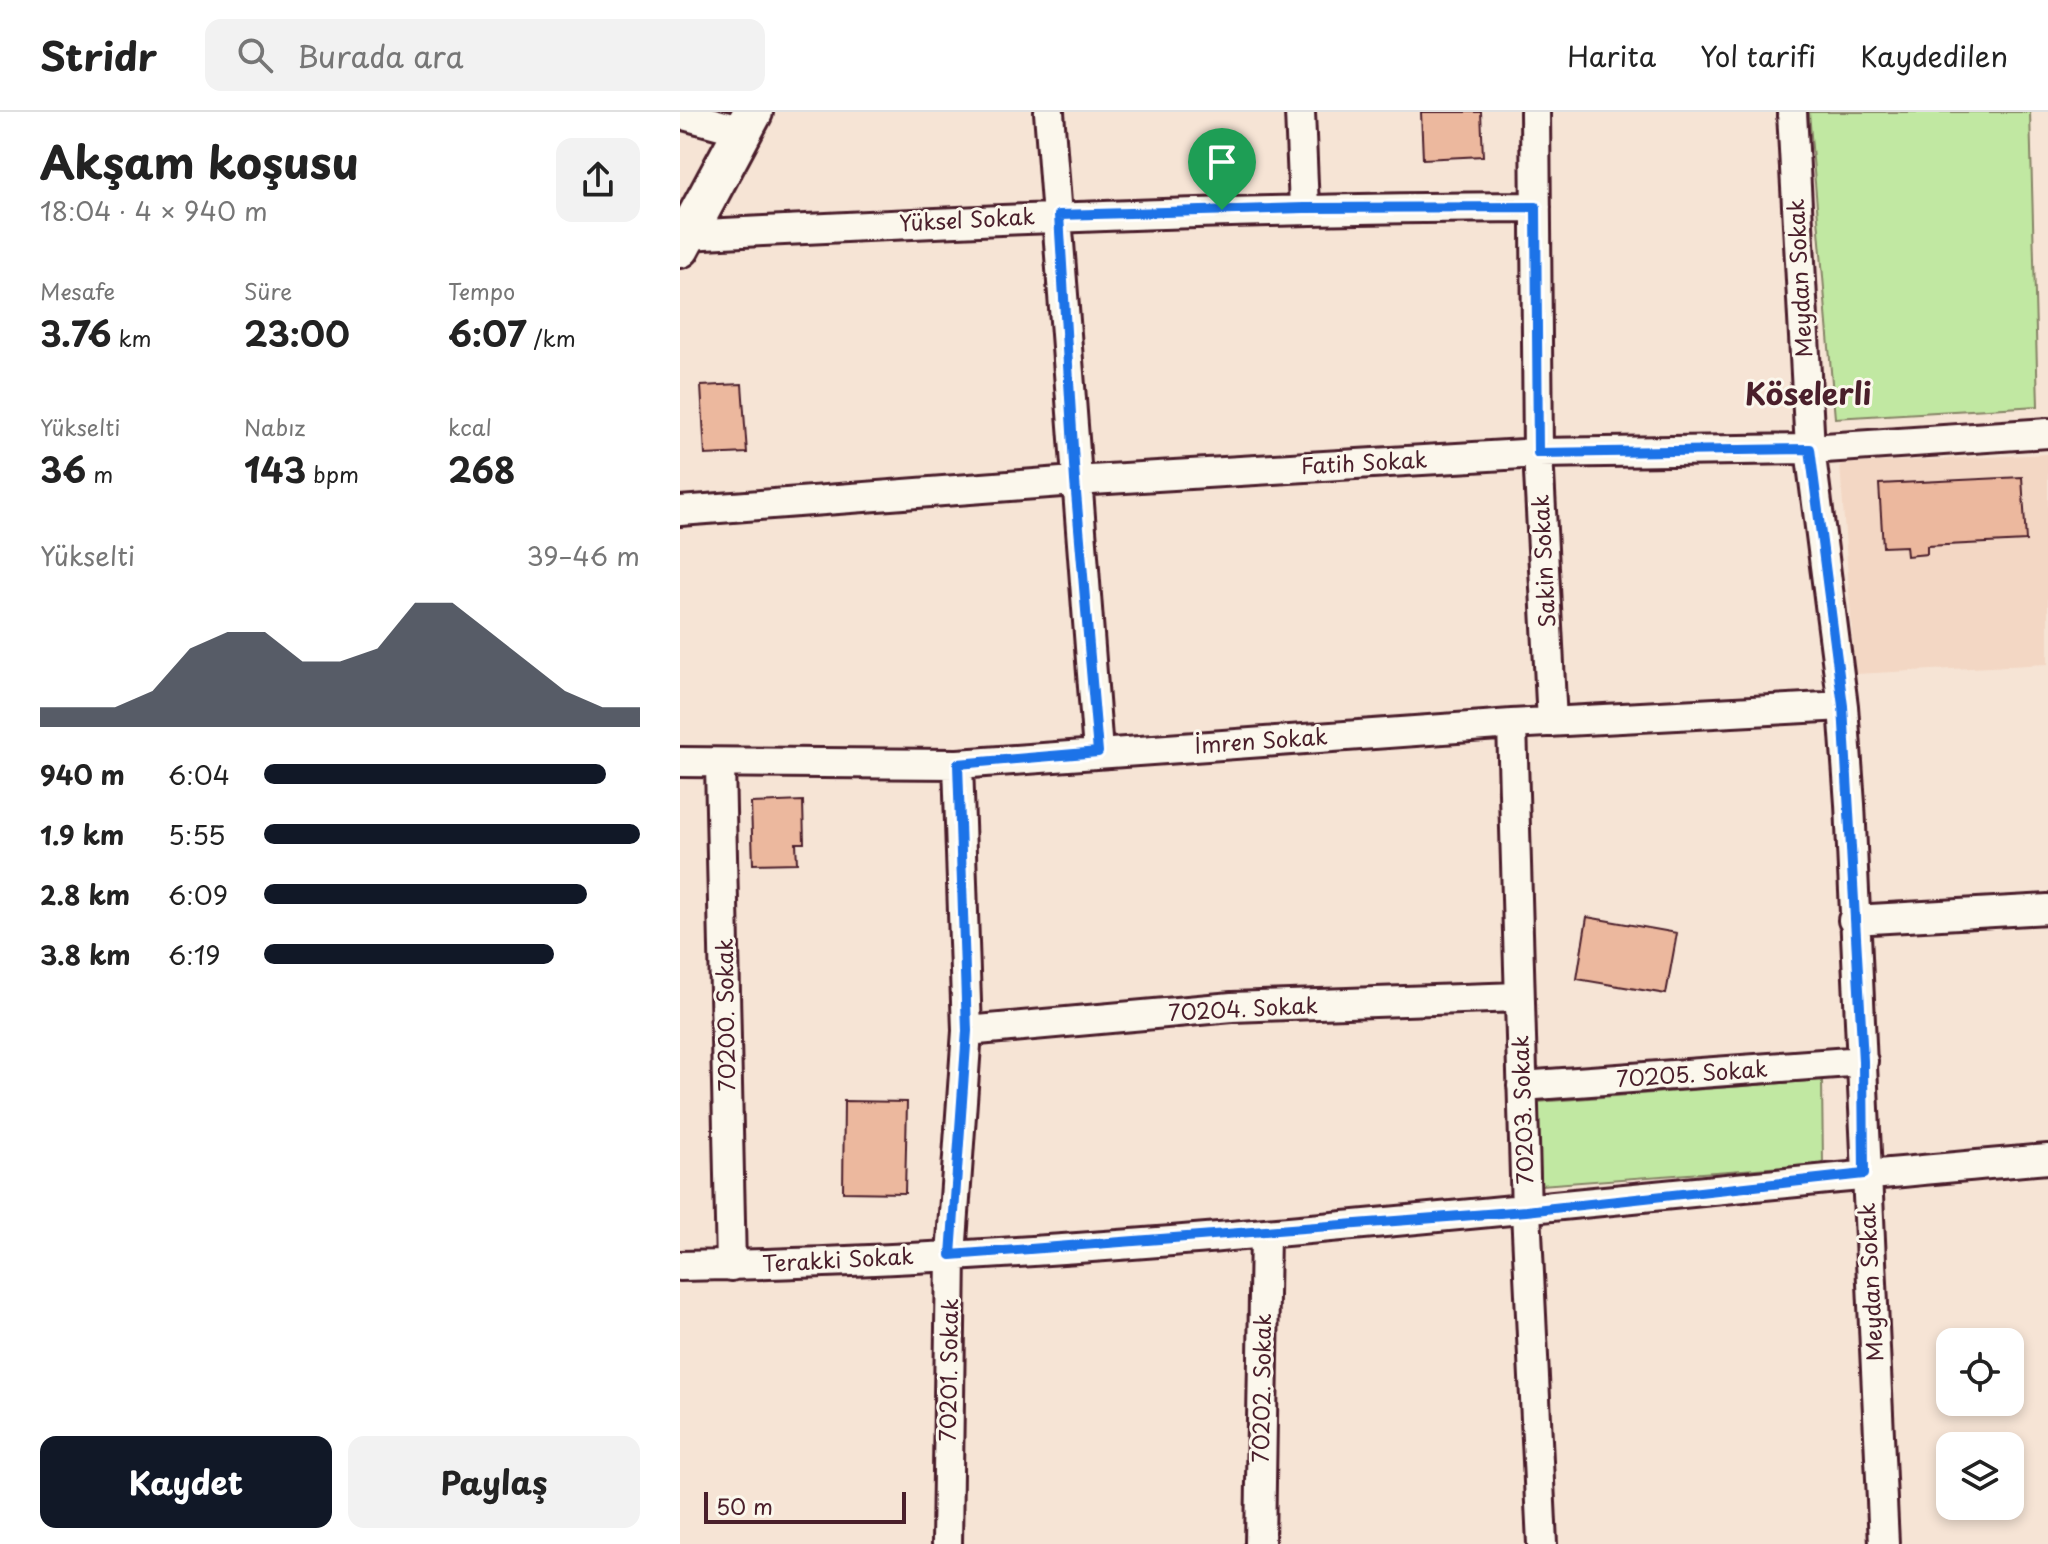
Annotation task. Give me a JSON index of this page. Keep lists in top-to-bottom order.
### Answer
{
  "streets": {
    "street": [
      "Yüksel Sokak",
      "Meydan Sokak",
      "Fatih Sokak",
      "Sakin Sokak",
      "İmren Sokak",
      "70204. Sokak",
      "70200. Sokak",
      "70205. Sokak",
      "70203. Sokak",
      "Terakki Sokak",
      "70201. Sokak",
      "70202. Sokak"
    ]
  },
  "crossings": [
    ["Yüksel Sokak", "Sakin Sokak"],
    ["Meydan Sokak", "Fatih Sokak"],
    ["Meydan Sokak", "İmren Sokak"],
    ["Meydan Sokak", "70205. Sokak"],
    ["Meydan Sokak", "Terakki Sokak"],
    ["Fatih Sokak", "Sakin Sokak"],
    ["Sakin Sokak", "İmren Sokak"],
    ["İmren Sokak", "70200. Sokak"],
    ["İmren Sokak", "70203. Sokak"],
    ["İmren Sokak", "70201. Sokak"],
    ["70204. Sokak", "70203. Sokak"],
    ["70204. Sokak", "70201. Sokak"],
    ["70200. Sokak", "Terakki Sokak"],
    ["70205. Sokak", "70203. Sokak"],
    ["70203. Sokak", "Terakki Sokak"],
    ["Terakki Sokak", "70201. Sokak"],
    ["Terakki Sokak", "70202. Sokak"]
  ],
  "districts": ["Köselerli"],
  "scale_bar": "50 m",
  "page": {
    "header": "Stridr",
    "search": "Burada ara",
    "nav": ["Harita", "Yol tarifi", "Kaydedilen"],
    "heading": ["Akşam koşusu", "18:04 · 4 × 940 m"],
    "stats": [
      ["Mesafe", "3.76 km"],
      ["Süre", "23:00"],
      ["Tempo", "6:07 /km"],
      ["Yükselti", "36 m"],
      ["Nabız", "143 bpm"],
      ["kcal", "268"]
    ],
    "chart": ["Yükselti", "39–46 m"],
    "list": [
      {
        "name": "940 m",
        "note": "6:04"
      },
      {
        "name": "1.9 km",
        "note": "5:55"
      },
      {
        "name": "2.8 km",
        "note": "6:09"
      },
      {
        "name": "3.8 km",
        "note": "6:19"
      }
    ],
    "buttons": ["Kaydet", "Paylaş"],
    "scale": "50 m"
  }
}
